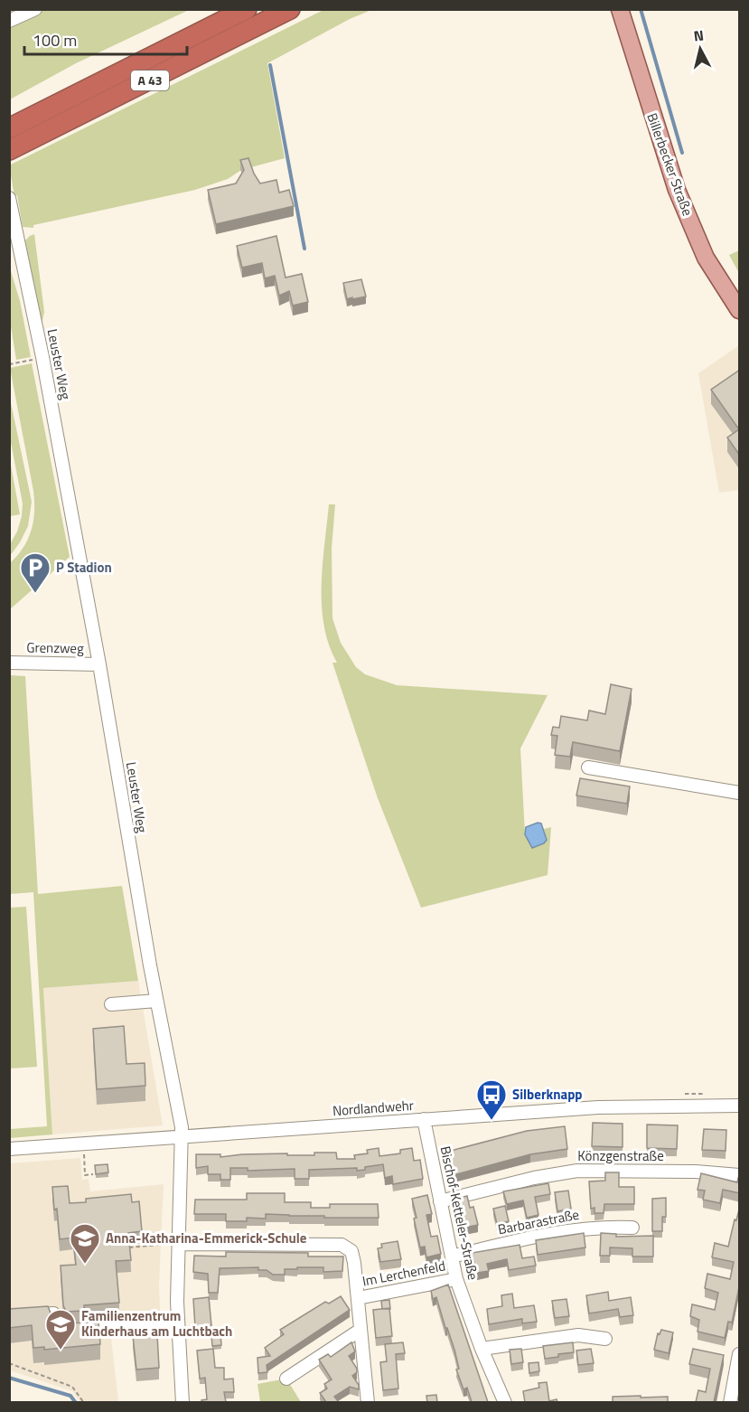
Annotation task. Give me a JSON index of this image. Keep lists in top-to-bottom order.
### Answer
{
  "streets": {
    "highway": ["A 43"],
    "main road": ["Billerbecker Straße"],
    "street": [
      "Leuster Weg",
      "Grenzweg",
      "Nordlandwehr",
      "Könzgenstraße",
      "Bischof-Ketteler-Straße",
      "Barbarastraße",
      "Im Lerchenfeld"
    ]
  },
  "crossings": [
    ["Leuster Weg", "Grenzweg"],
    ["Leuster Weg", "Nordlandwehr"],
    ["Leuster Weg", "Im Lerchenfeld"],
    ["Nordlandwehr", "Bischof-Ketteler-Straße"],
    ["Könzgenstraße", "Bischof-Ketteler-Straße"],
    ["Bischof-Ketteler-Straße", "Barbarastraße"],
    ["Bischof-Ketteler-Straße", "Im Lerchenfeld"]
  ],
  "places": {
    "parking": ["P Stadion"],
    "bus stop": ["Silberknapp"],
    "school or university": ["Anna-Katharina-Emmerick-Schule", "Familienzentrum Kinderhaus am Luchtbach"]
  },
  "scale_bar": "100 m",
  "north": "top"
}
